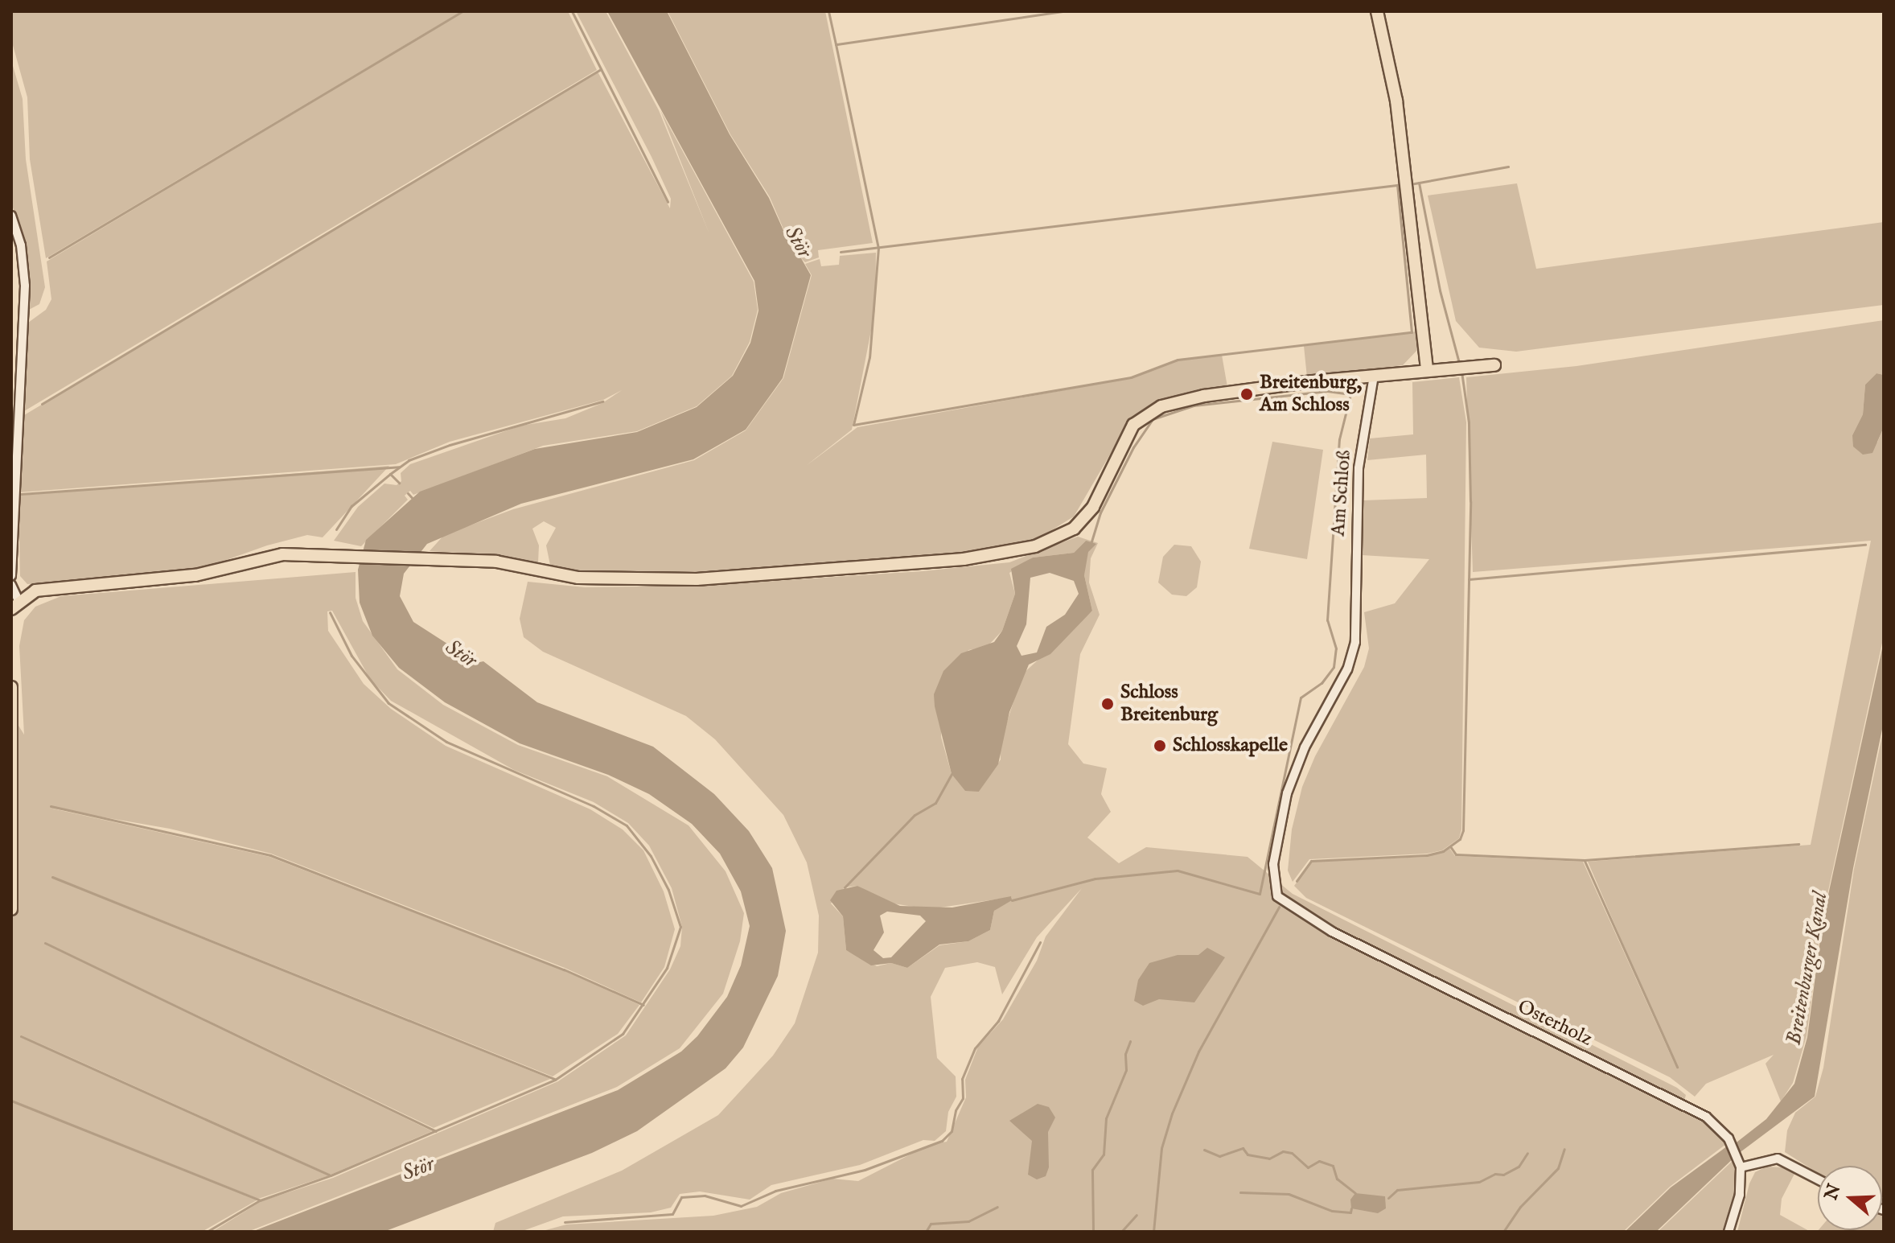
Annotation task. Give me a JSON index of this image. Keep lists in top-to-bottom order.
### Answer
{
  "streets": {
    "street": ["Am Schloß", "Osterholz"]
  },
  "crossings": [
    ["Am Schloß", "Osterholz"]
  ],
  "water": ["Stör", "Breitenburger Kanal"],
  "places": ["Breitenburg, Am Schloss", "Schloss Breitenburg", "Schlosskapelle"],
  "north": "left"
}
